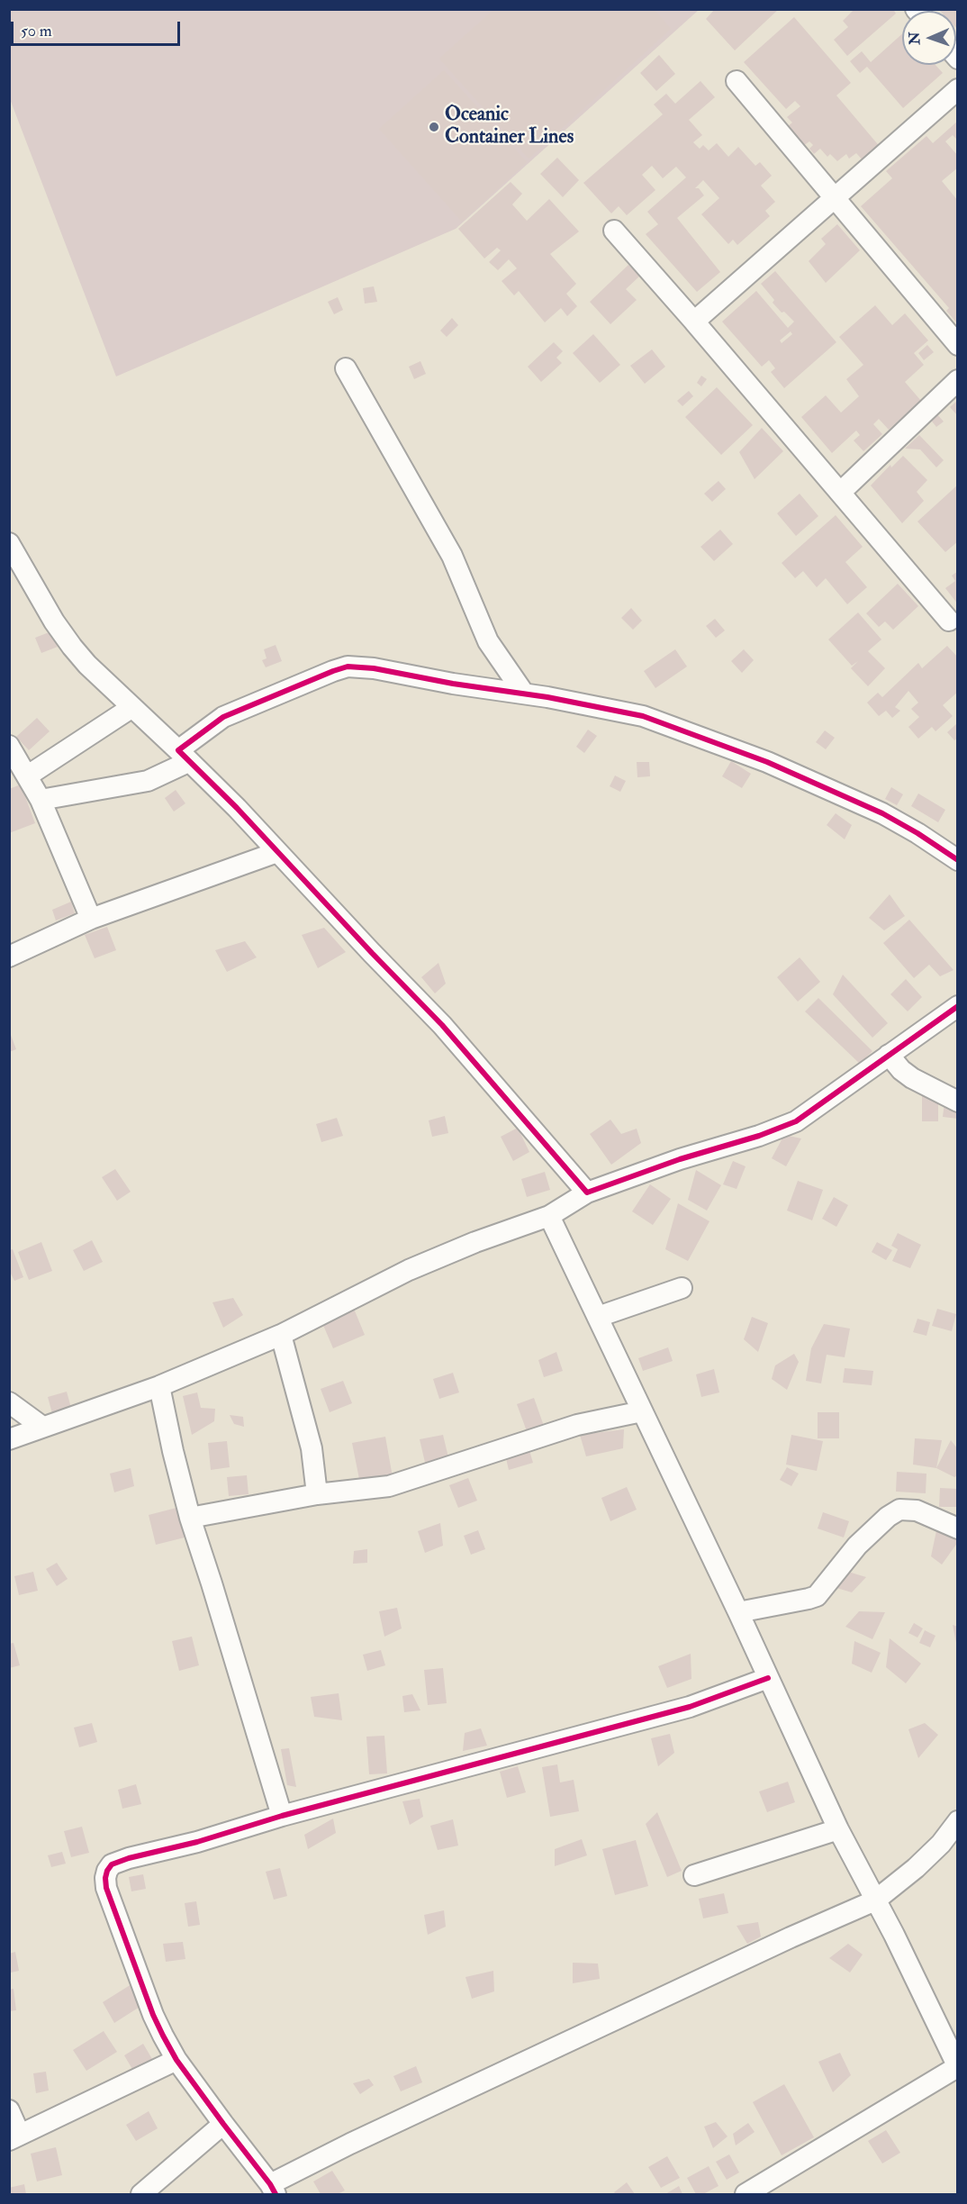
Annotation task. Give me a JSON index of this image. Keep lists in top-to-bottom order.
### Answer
{
  "places": ["Oceanic Container Lines"],
  "scale_bar": "50 m",
  "north": "left"
}
